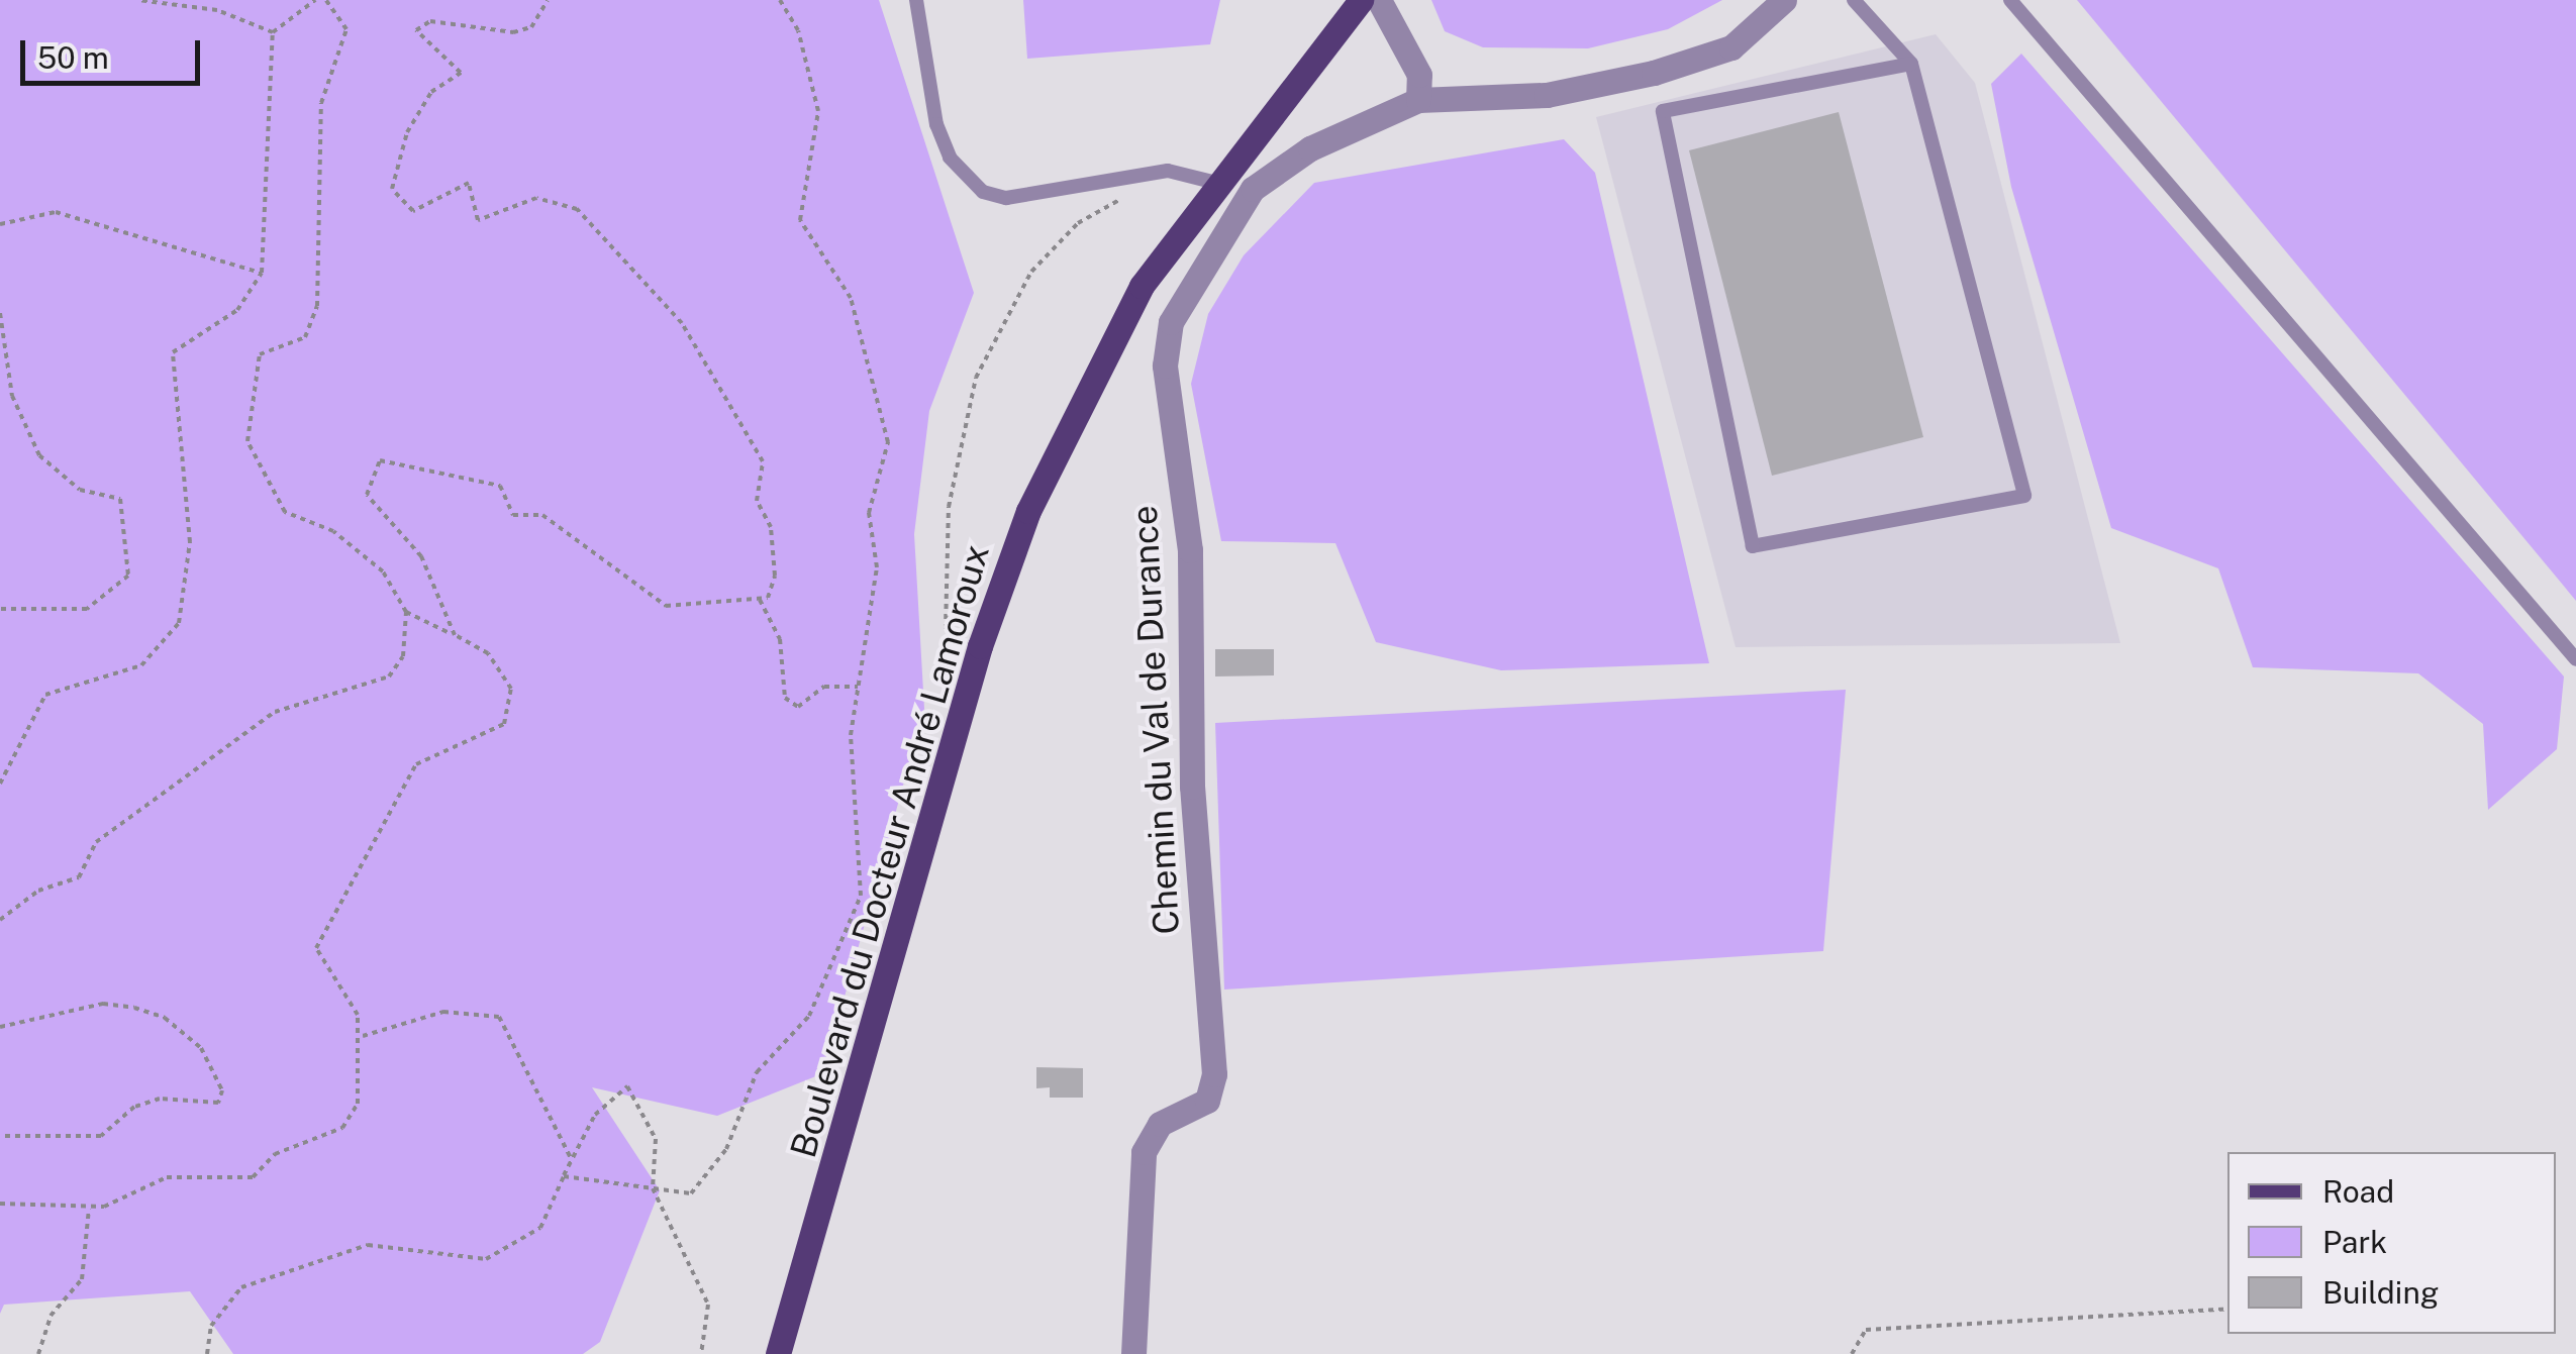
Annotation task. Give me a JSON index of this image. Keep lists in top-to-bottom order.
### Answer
{
  "streets": {
    "main road": ["Boulevard du Docteur André Lamoroux"],
    "street": ["Chemin du Val de Durance"]
  },
  "legend": ["Road", "Park", "Building"],
  "scale_bar": "50 m"
}
